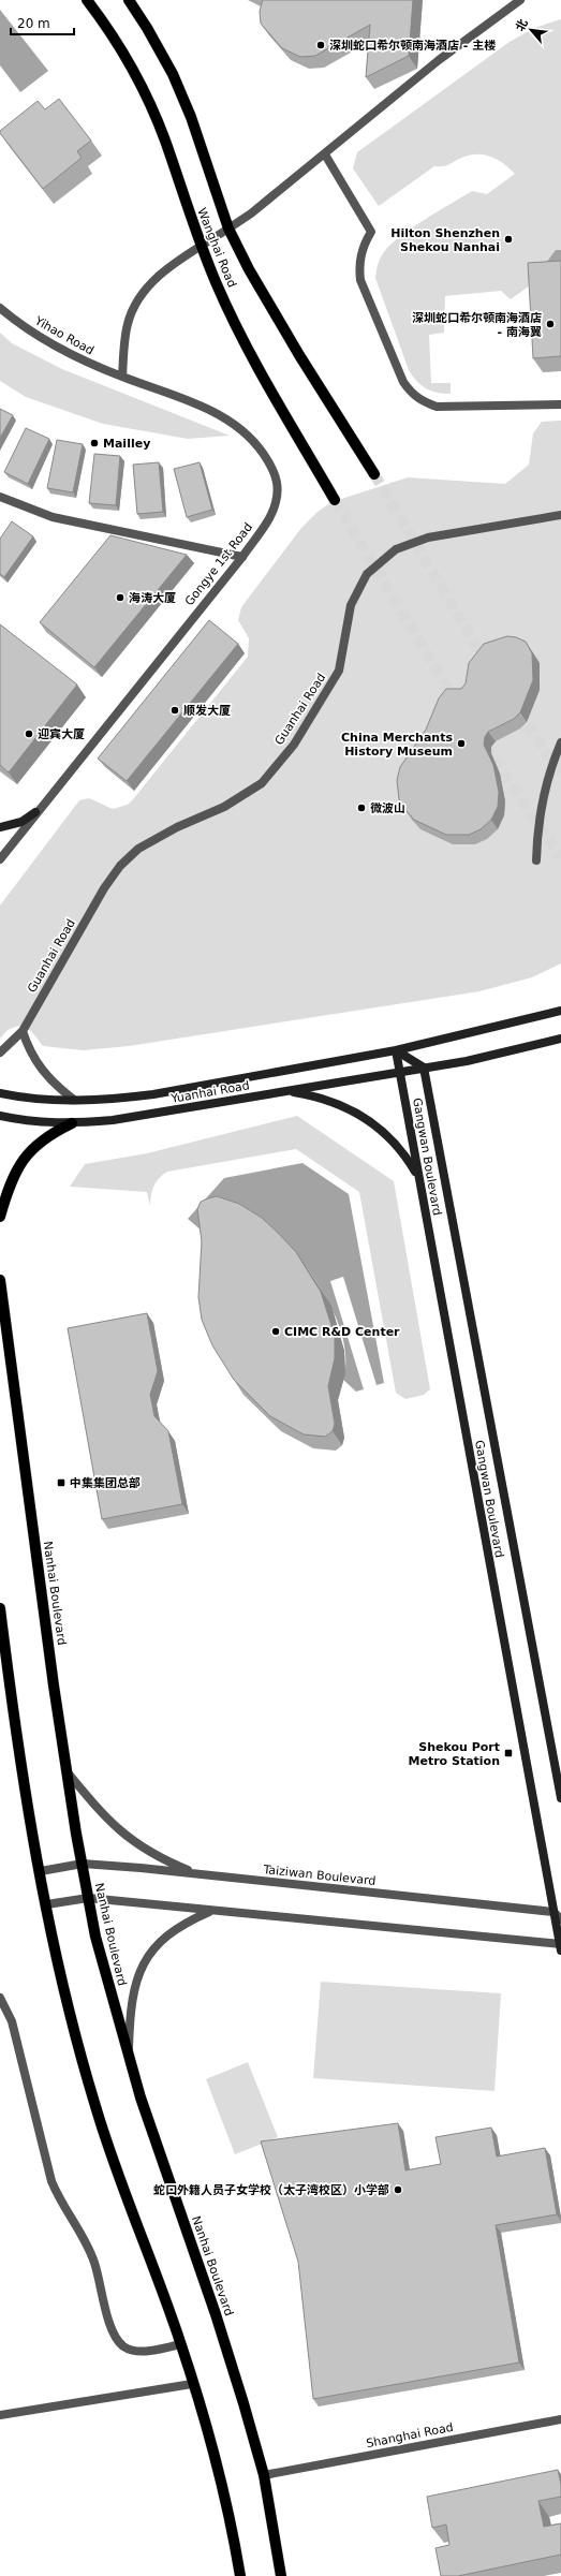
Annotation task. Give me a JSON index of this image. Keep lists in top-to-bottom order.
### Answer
{
  "streets": {
    "main road": [
      "Wanghai Road",
      "Yuanhai Road",
      "Gangwan Boulevard",
      "Nanhai Boulevard"
    ],
    "street": [
      "Yihao Road",
      "Gongye 1st Road",
      "Guanhai Road",
      "Taiziwan Boulevard",
      "Shanghai Road"
    ]
  },
  "crossings": [
    ["Yihao Road", "Gongye 1st Road"],
    ["Yuanhai Road", "Gangwan Boulevard"],
    ["Gangwan Boulevard", "Taiziwan Boulevard"],
    ["Nanhai Boulevard", "Taiziwan Boulevard"],
    ["Nanhai Boulevard", "Shanghai Road"]
  ],
  "places": {
    "other": [
      "深圳蛇口希尔顿南海酒店 - 主楼",
      "Hilton Shenzhen Shekou Nanhai",
      "深圳蛇口希尔顿南海酒店 - 南海翼",
      "Mailley",
      "海涛大厦",
      "顺发大厦",
      "迎宾大厦",
      "China Merchants History Museum",
      "微波山",
      "CIMC R&D Center",
      "蛇口外籍人员子女学校（太子湾校区）小学部"
    ],
    "transit": ["中集集团总部", "Shekou Port Metro Station"]
  },
  "scale_bar": "20 m",
  "north": "top left"
}
